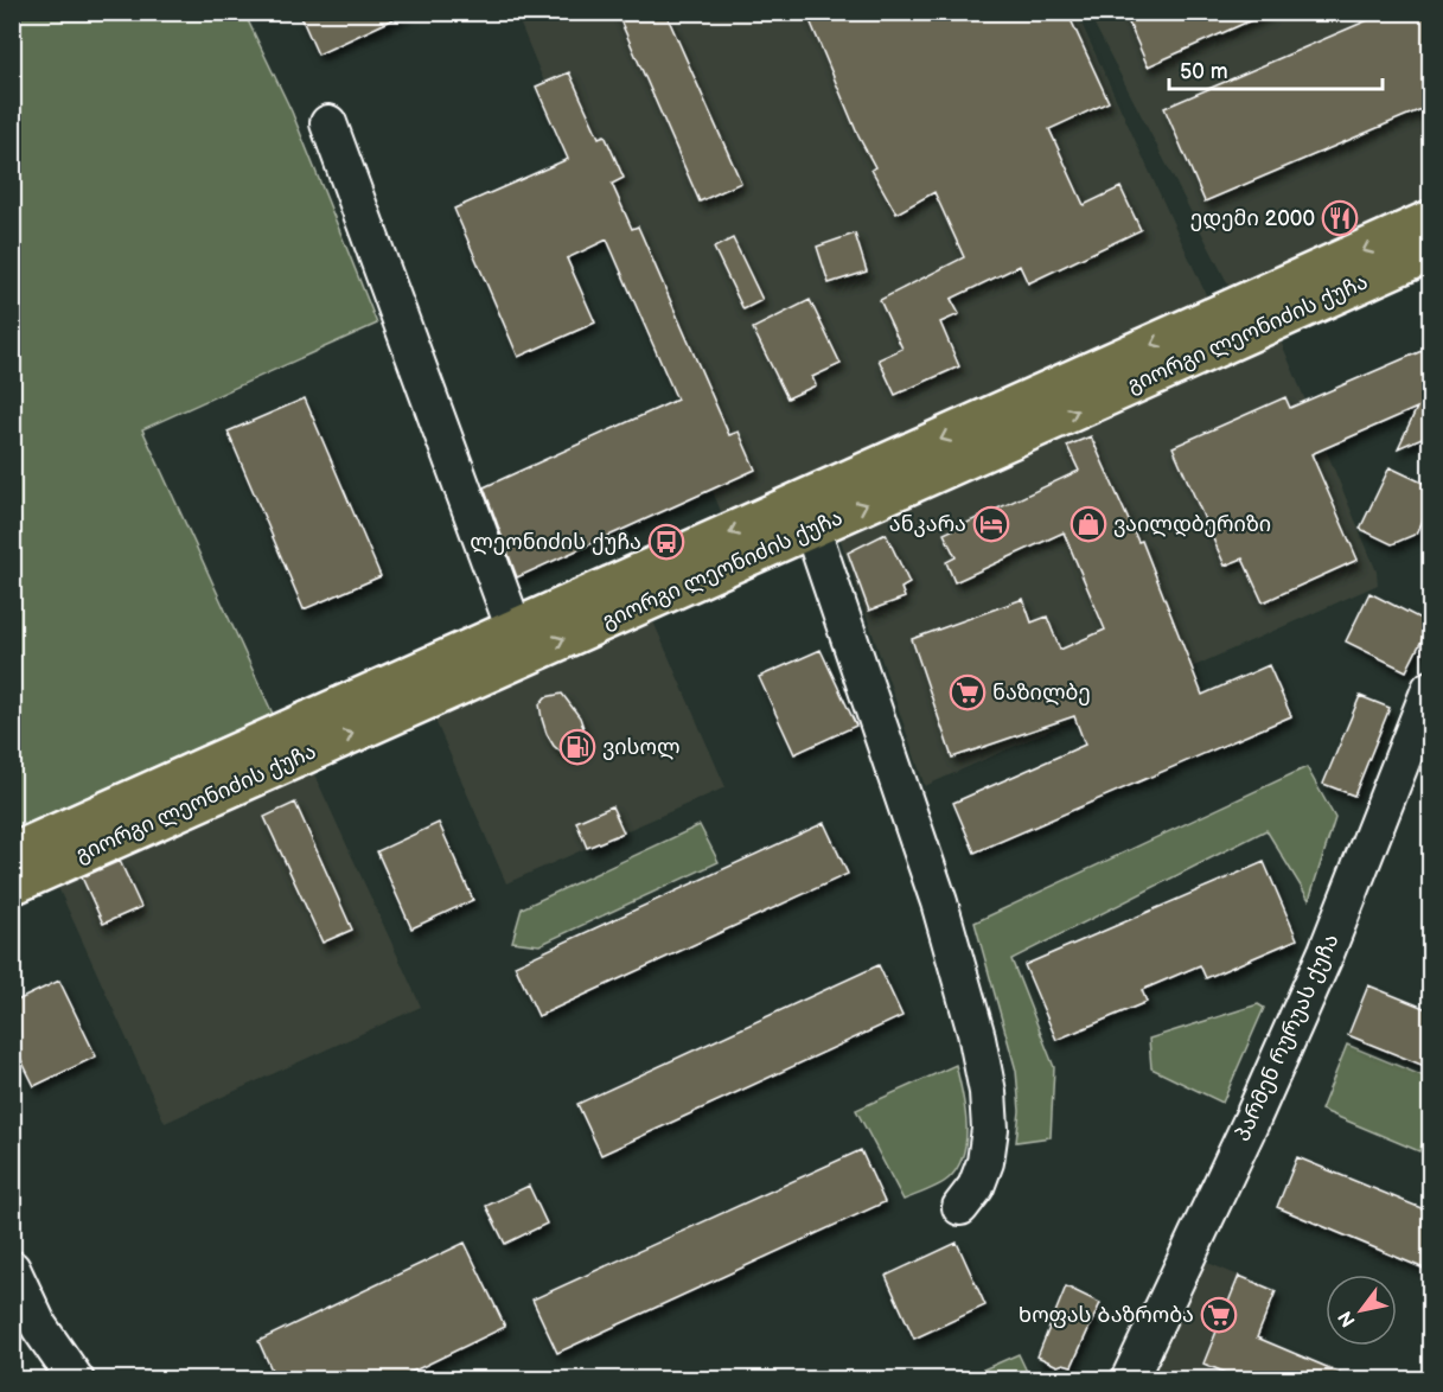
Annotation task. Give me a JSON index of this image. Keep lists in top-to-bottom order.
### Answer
{
  "streets": {
    "main road": ["გიორგი ლეონიძის ქუჩა"],
    "street": ["პარმენ რურუას ქუჩა"]
  },
  "places": {
    "restaurant": ["ედემი 2000"],
    "hotel": ["ანკარა"],
    "shop": ["ვაილდბერიზი"],
    "bus stop": ["ლეონიძის ქუჩა"],
    "supermarket": ["ნაზილბე", "Ხოფას Ბაზრობა"],
    "fuel station": ["ვისოლ"]
  },
  "scale_bar": "50 m",
  "north": "bottom left"
}
